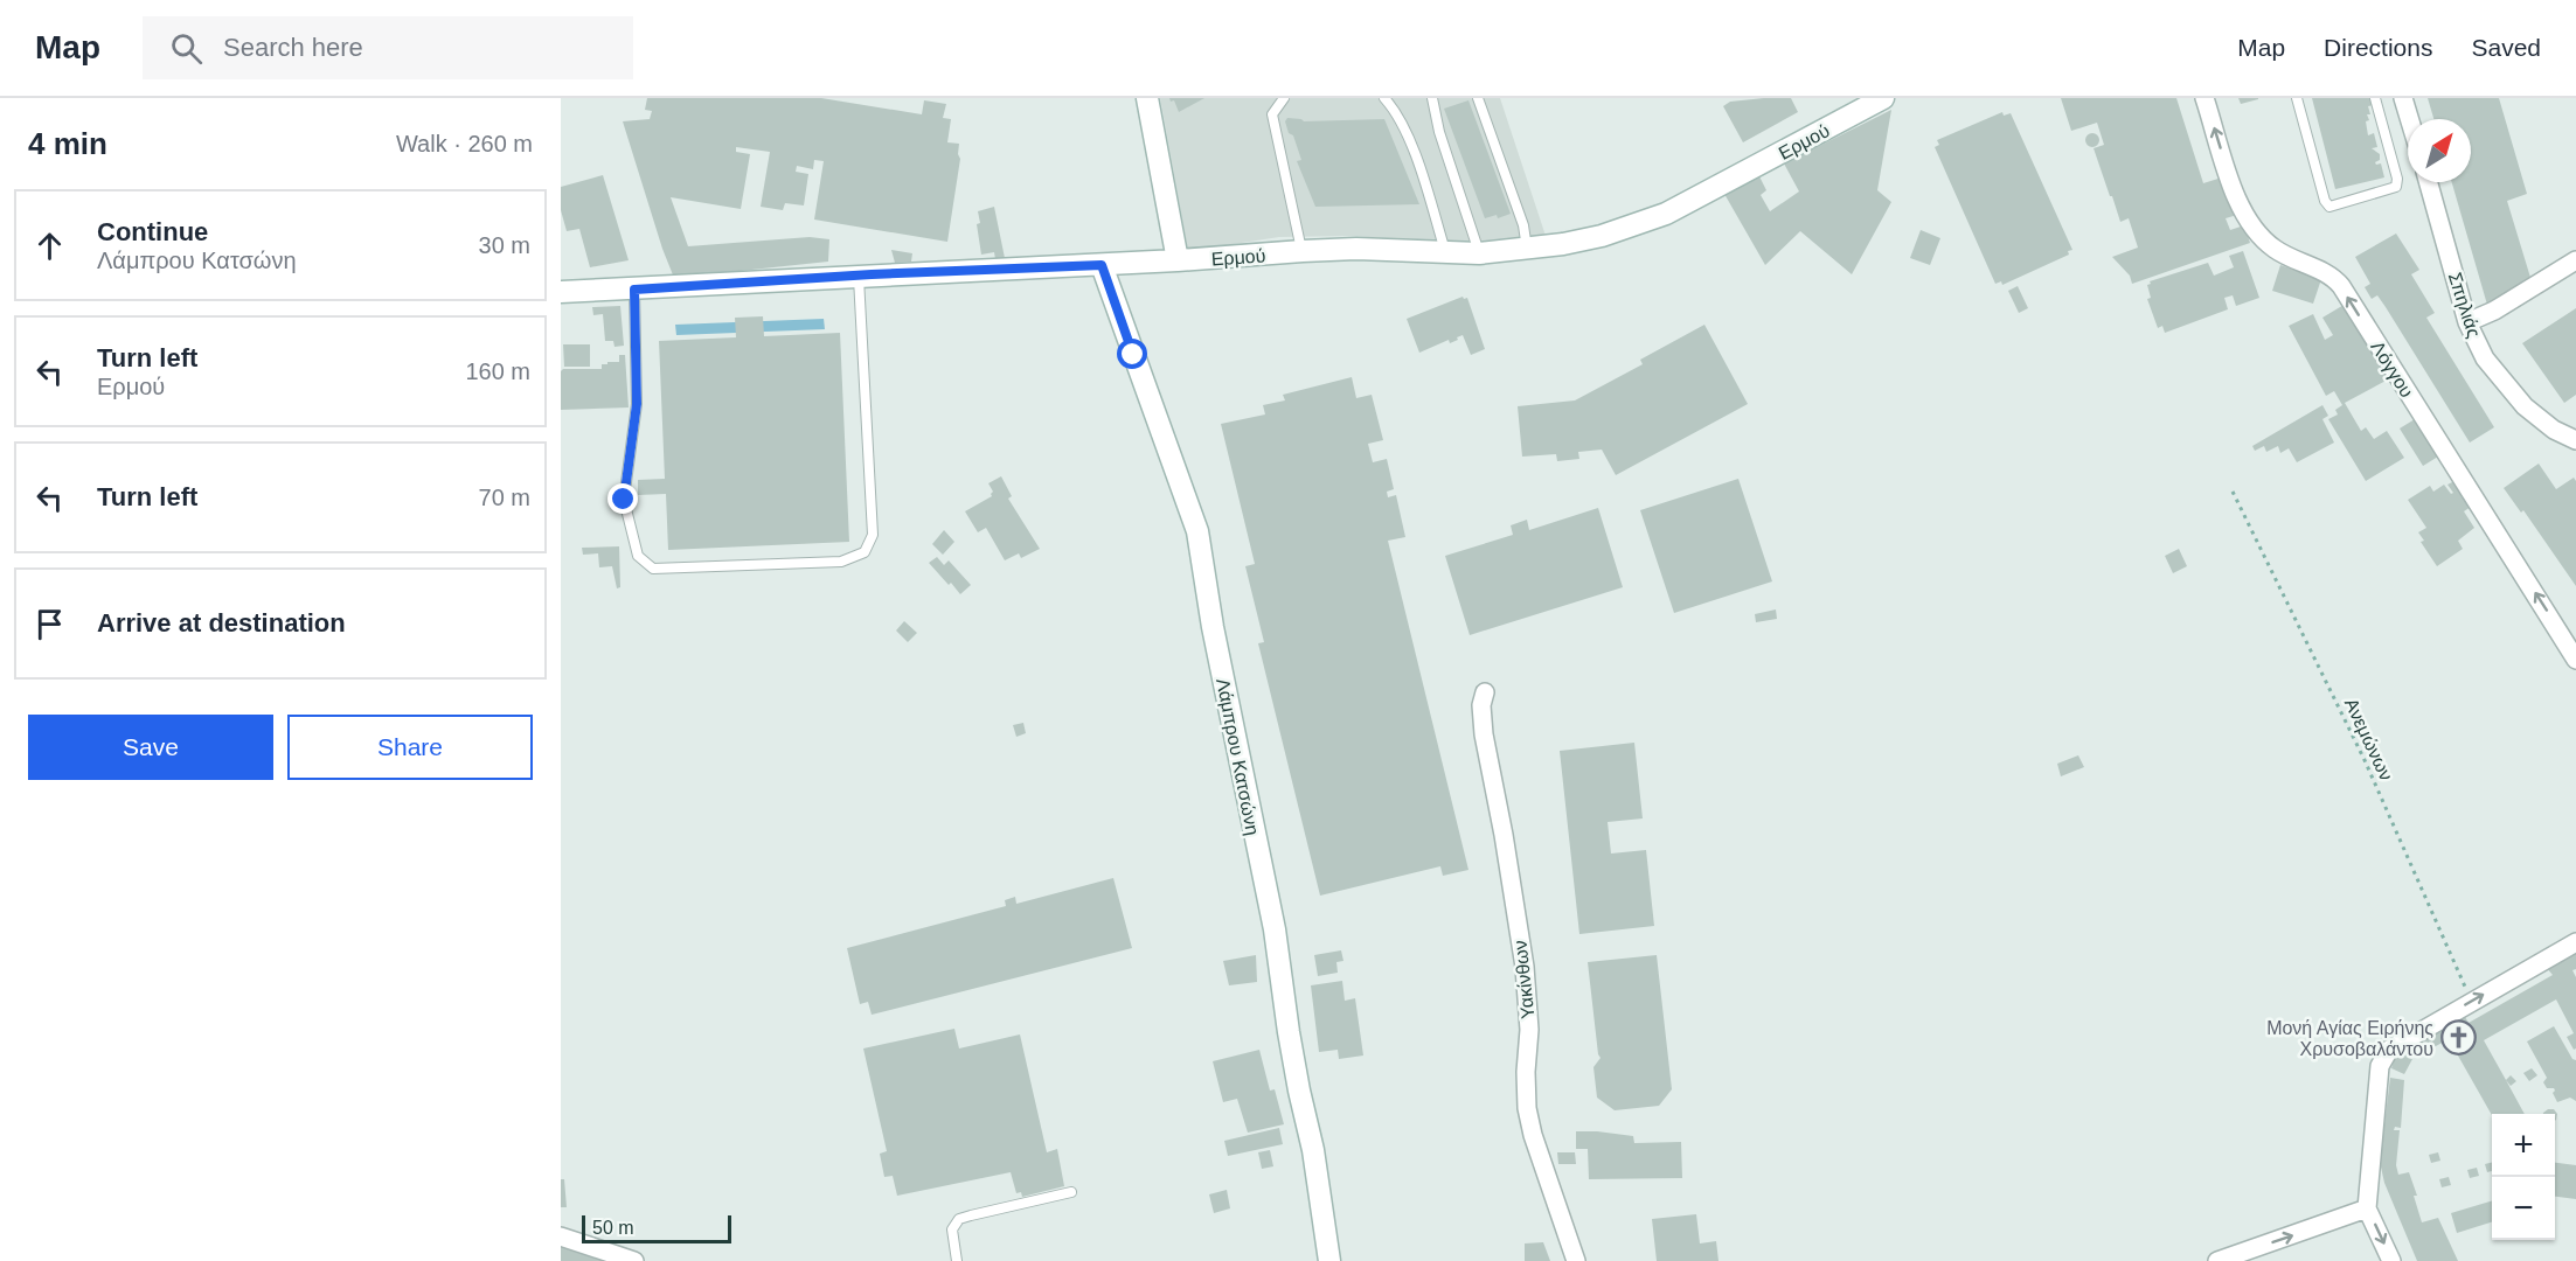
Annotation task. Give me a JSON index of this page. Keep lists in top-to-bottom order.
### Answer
{
  "streets": {
    "street": [
      "Ερμού",
      "Σπηλιάς",
      "Λόγγου",
      "Λάμπρου Κατσώνη",
      "Υακίνθων"
    ],
    "path": ["Ανεμώνων"]
  },
  "crossings": [
    ["Ερμού", "Λάμπρου Κατσώνη"]
  ],
  "one_way": ["Λόγγου"],
  "places": {
    "church": ["Μονή Αγίας Ειρήνης Χρυσοβαλάντου"]
  },
  "scale_bar": "50 m",
  "north": "top right",
  "page": {
    "header": "Map",
    "search": "Search here",
    "nav": ["Map", "Directions", "Saved"],
    "heading": ["4 min", "Walk · 260 m"],
    "list": [
      ["Continue", "Λάμπρου Κατσώνη", "30 m"],
      ["Turn left", "Ερμού", "160 m"],
      ["Turn left", "70 m"],
      "Arrive at destination"
    ],
    "buttons": ["Save", "Share"],
    "map_buttons": ["+", "−"],
    "scale": "50 m"
  }
}
